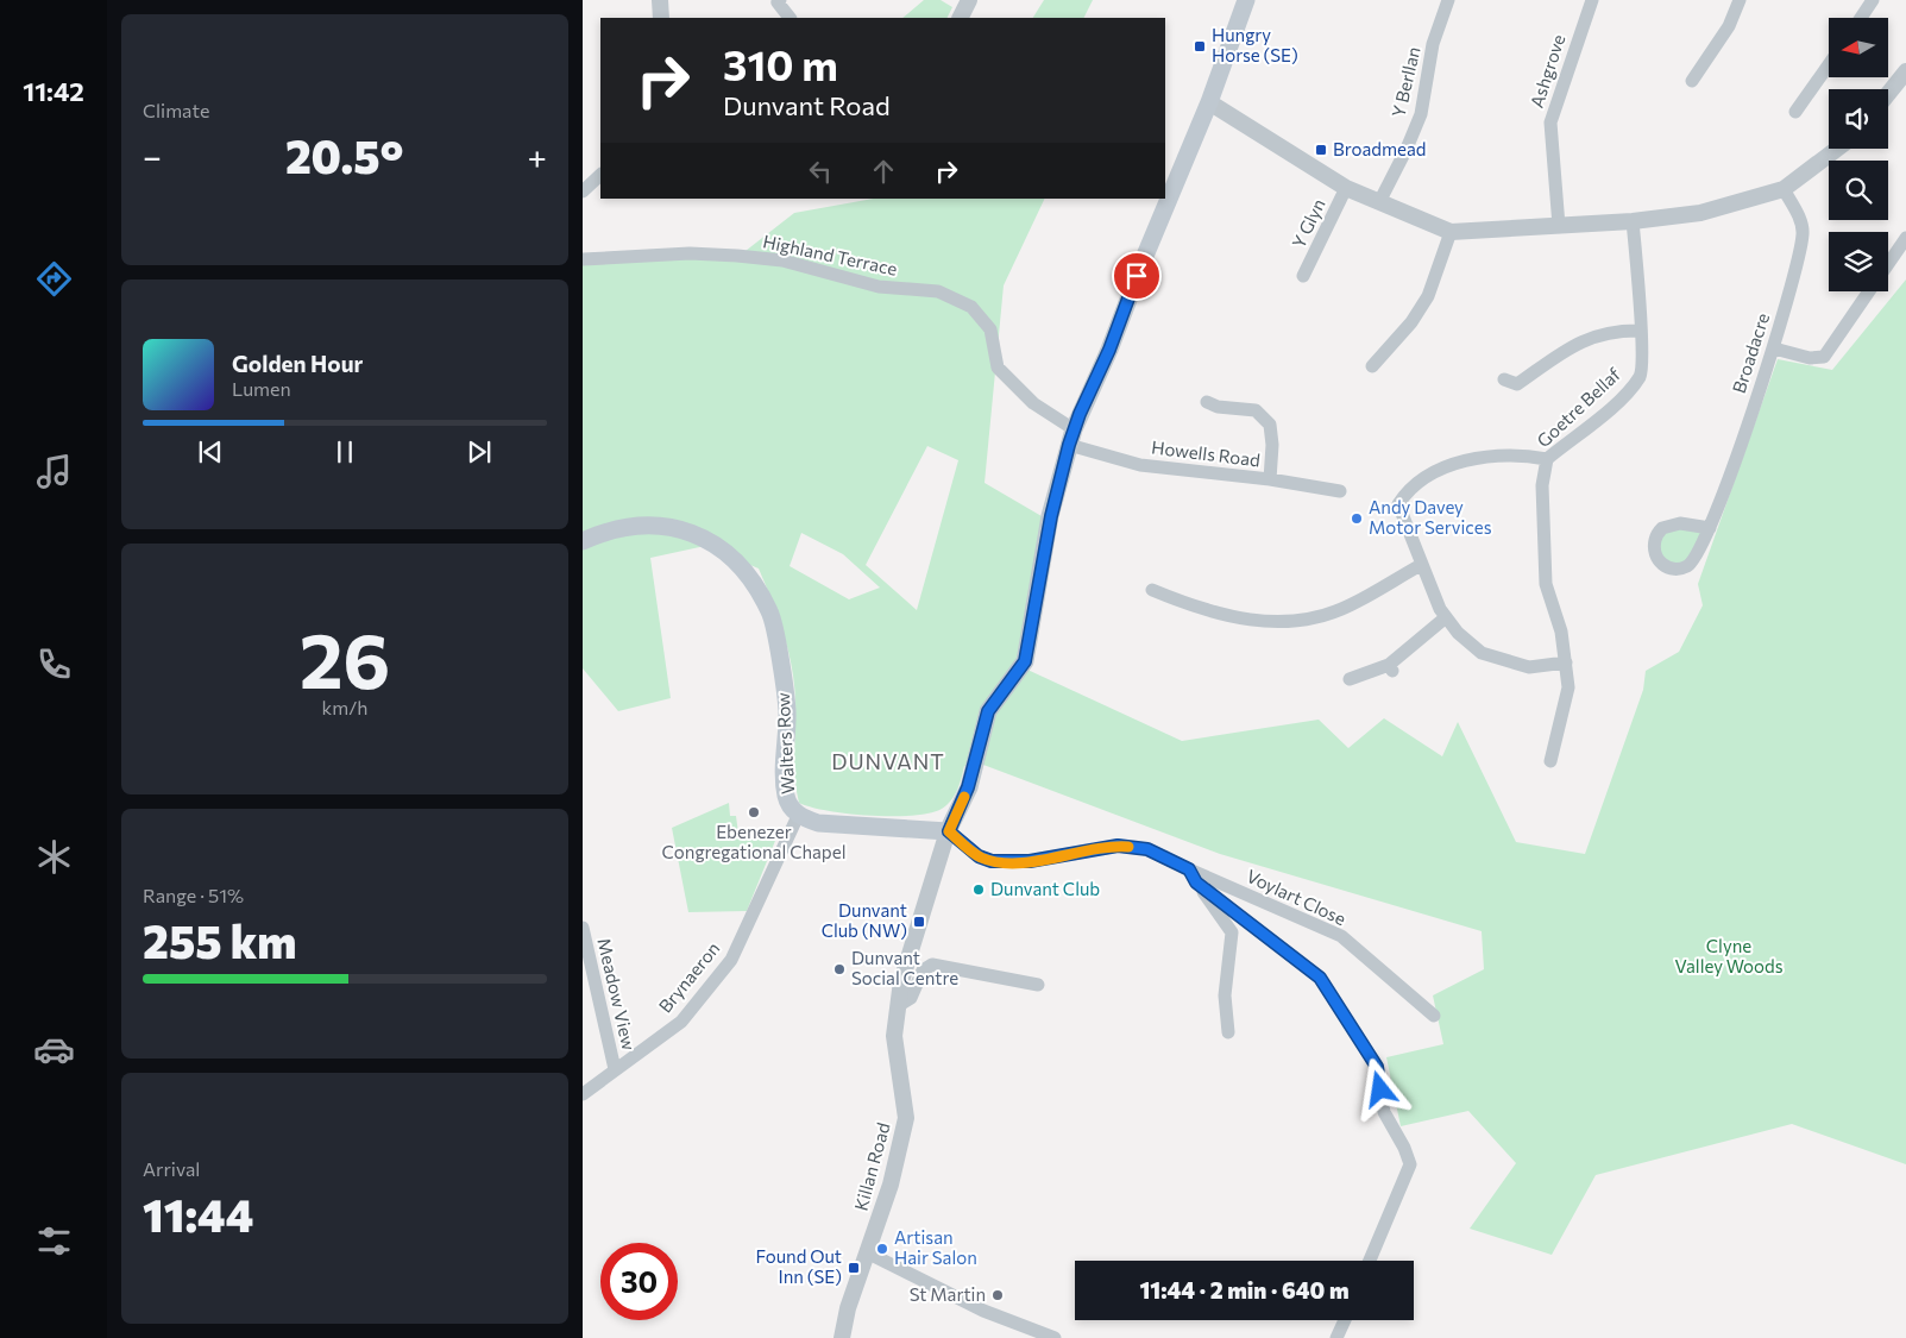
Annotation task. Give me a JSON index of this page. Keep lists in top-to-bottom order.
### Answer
{
  "streets": {
    "main road": ["Walters Row"],
    "street": [
      "Ashgrove",
      "Y Berllan",
      "Y Glyn",
      "Highland Terrace",
      "Broadacre",
      "Goetre Bellaf",
      "Howells Road",
      "Voylart Close",
      "Brynaeron",
      "Meadow View",
      "Killan Road"
    ]
  },
  "crossings": [
    ["Highland Terrace", "Howells Road"],
    ["Walters Row", "Brynaeron"],
    ["Brynaeron", "Meadow View"]
  ],
  "districts": ["DUNVANT"],
  "parks": ["Clyne Valley Woods"],
  "places": {
    "transit": [
      "Hungry Horse (SE)",
      "Broadmead",
      "Dunvant Club (NW)",
      "Found Out Inn (SE)"
    ],
    "other": [
      "Andy Davey Motor Services",
      "Ebenezer Congregational Chapel",
      "Dunvant Club",
      "Dunvant Social Centre",
      "Artisan Hair Salon",
      "St Martin"
    ]
  },
  "north": "left",
  "page": {
    "tabs": "11:42",
    "tile": [
      "Climate",
      ["26", "km/h"],
      ["Range · 51%", "255 km"],
      ["Arrival", "11:44"]
    ],
    "turn": ["310 m", "Dunvant Road"],
    "heat": ["−", "20.5°", "+"],
    "song": ["Golden Hour", "Lumen"],
    "limit": "30",
    "trip": "11:44 · 2 min · 640 m"
  }
}
